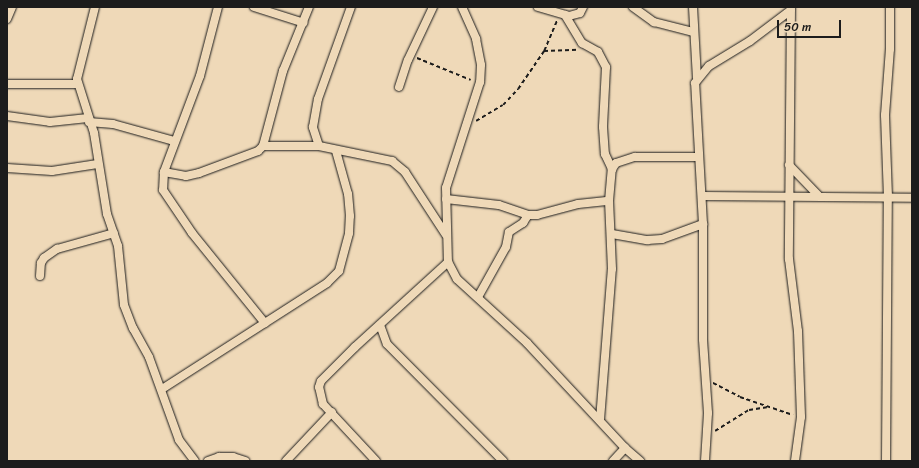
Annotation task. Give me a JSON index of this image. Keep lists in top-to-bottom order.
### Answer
{
  "scale_bar": "50 m"
}
